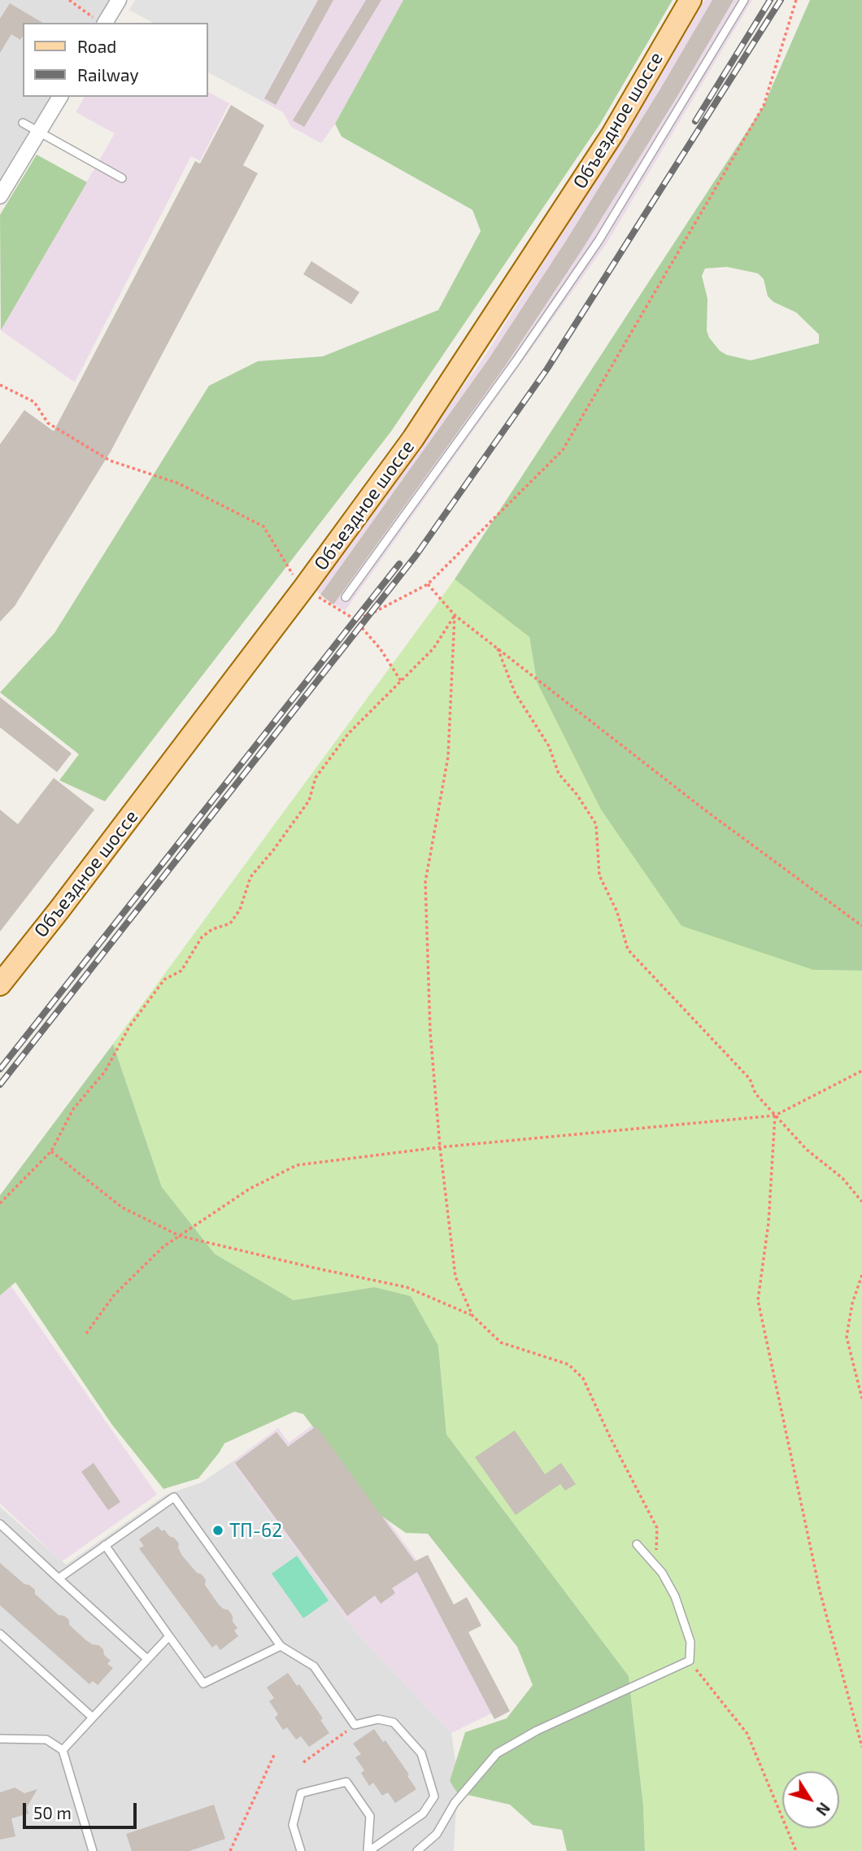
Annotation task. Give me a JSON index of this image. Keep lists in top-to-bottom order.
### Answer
{
  "streets": {
    "main road": ["Объездное шоссе"]
  },
  "places": ["ТП-62"],
  "legend": ["Road", "Railway"],
  "scale_bar": "50 m",
  "north": "bottom right"
}
